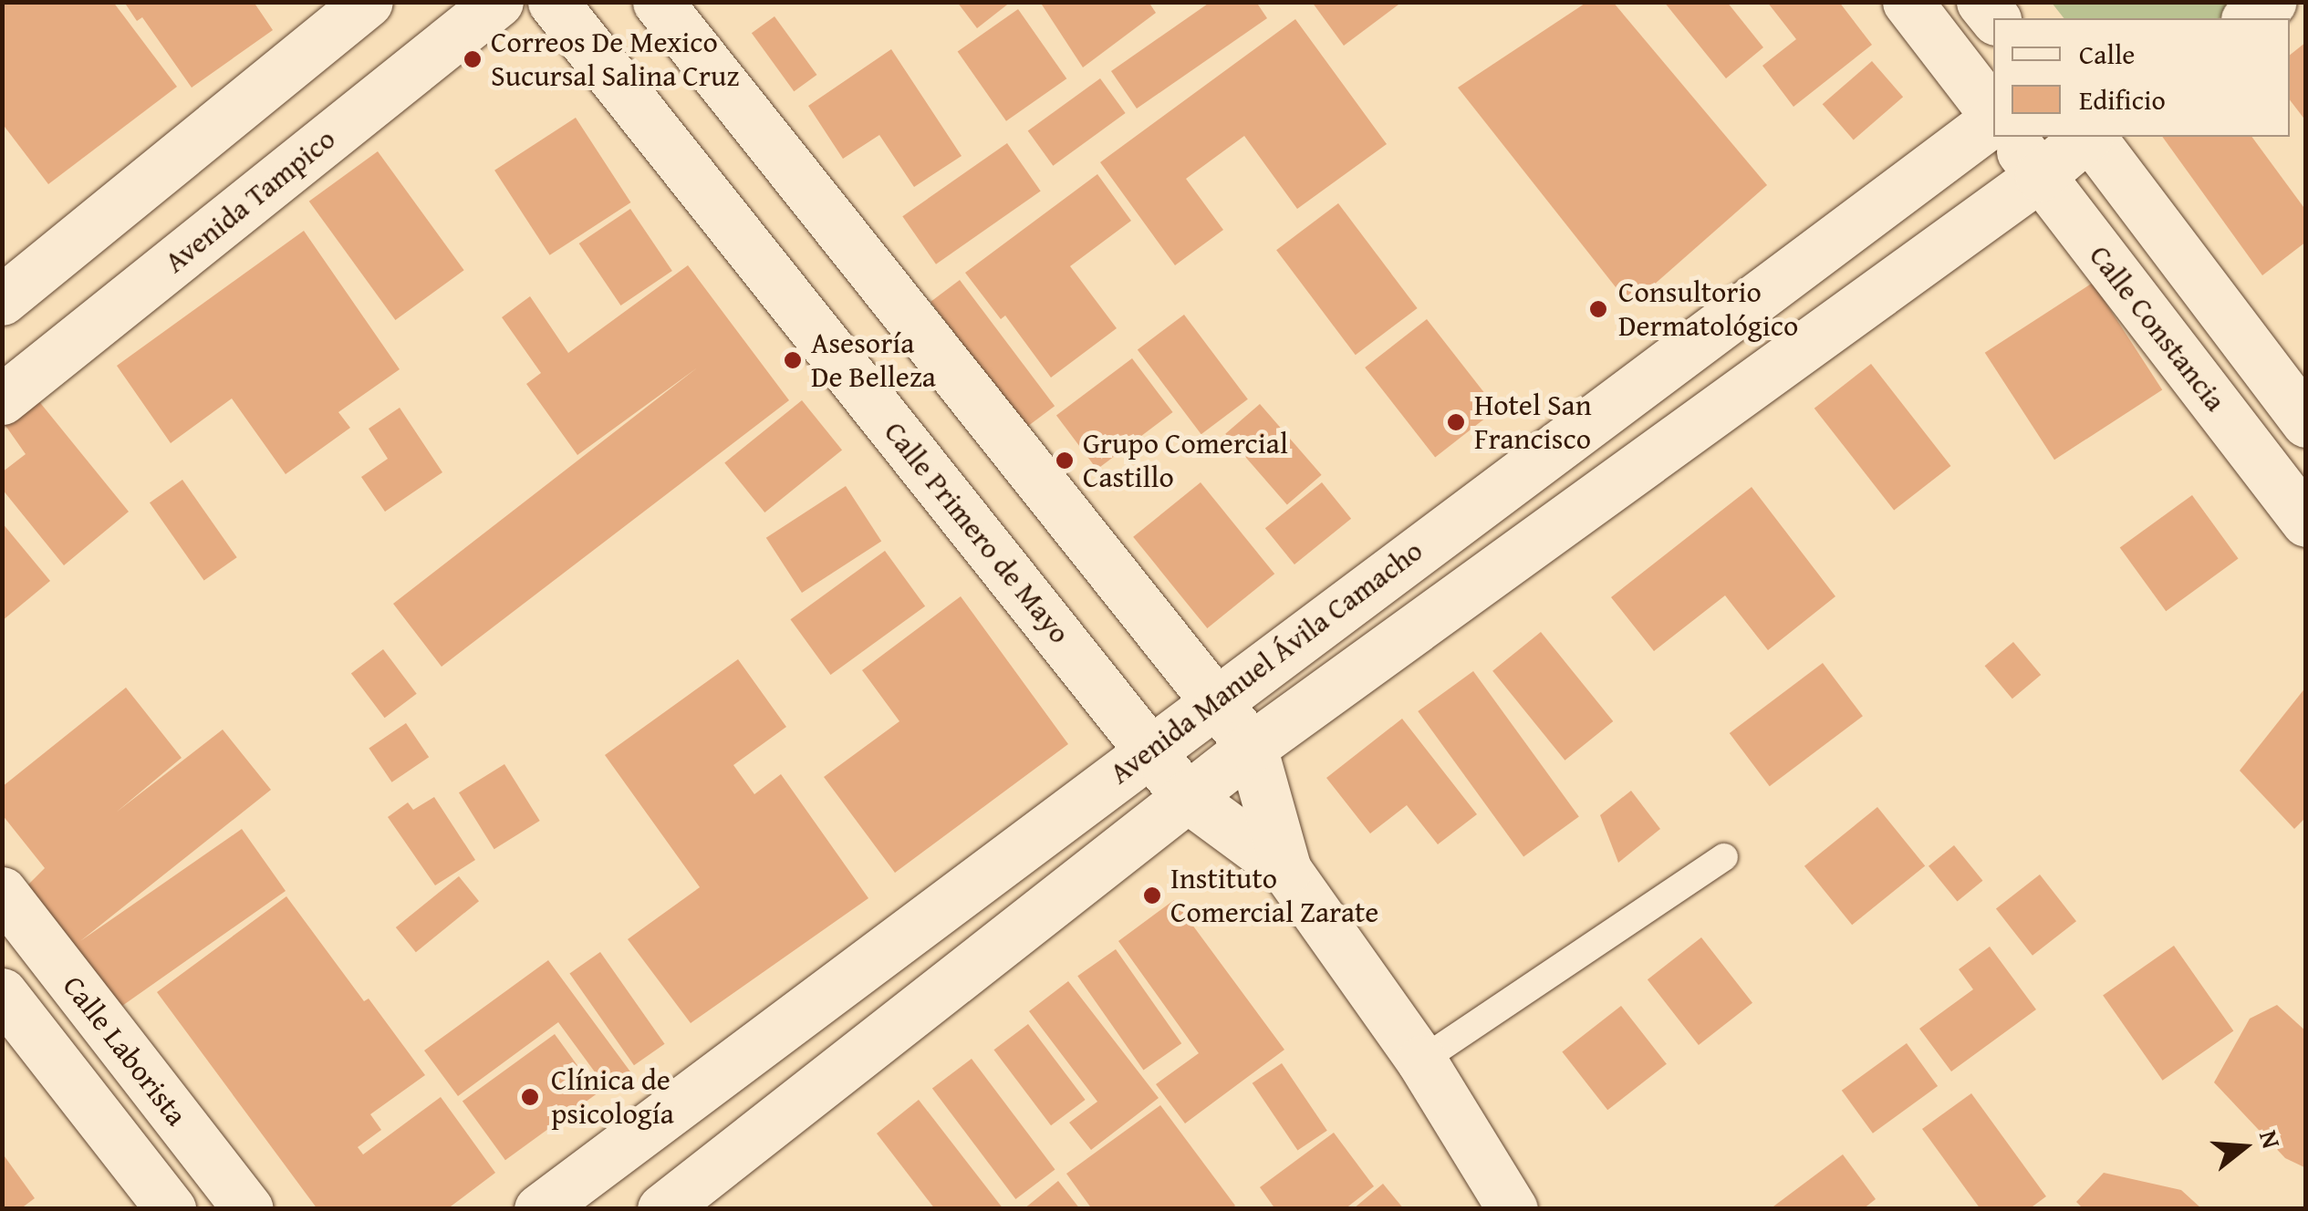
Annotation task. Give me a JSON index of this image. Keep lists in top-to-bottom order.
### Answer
{
  "streets": {
    "street": [
      "Avenida Tampico",
      "Calle Constancia",
      "Calle Primero de Mayo",
      "Avenida Manuel Ávila Camacho",
      "Calle Laborista"
    ]
  },
  "crossings": [
    ["Calle Constancia", "Avenida Manuel Ávila Camacho"],
    ["Calle Primero de Mayo", "Avenida Manuel Ávila Camacho"]
  ],
  "places": [
    "Correos De Mexico Sucursal Salina Cruz",
    "Consultorio Dermatológico",
    "Asesoría De Belleza",
    "Hotel San Francisco",
    "Grupo Comercial Castillo",
    "Instituto Comercial Zarate",
    "Clínica de psicología"
  ],
  "legend": ["Calle", "Edificio"],
  "north": "right"
}
